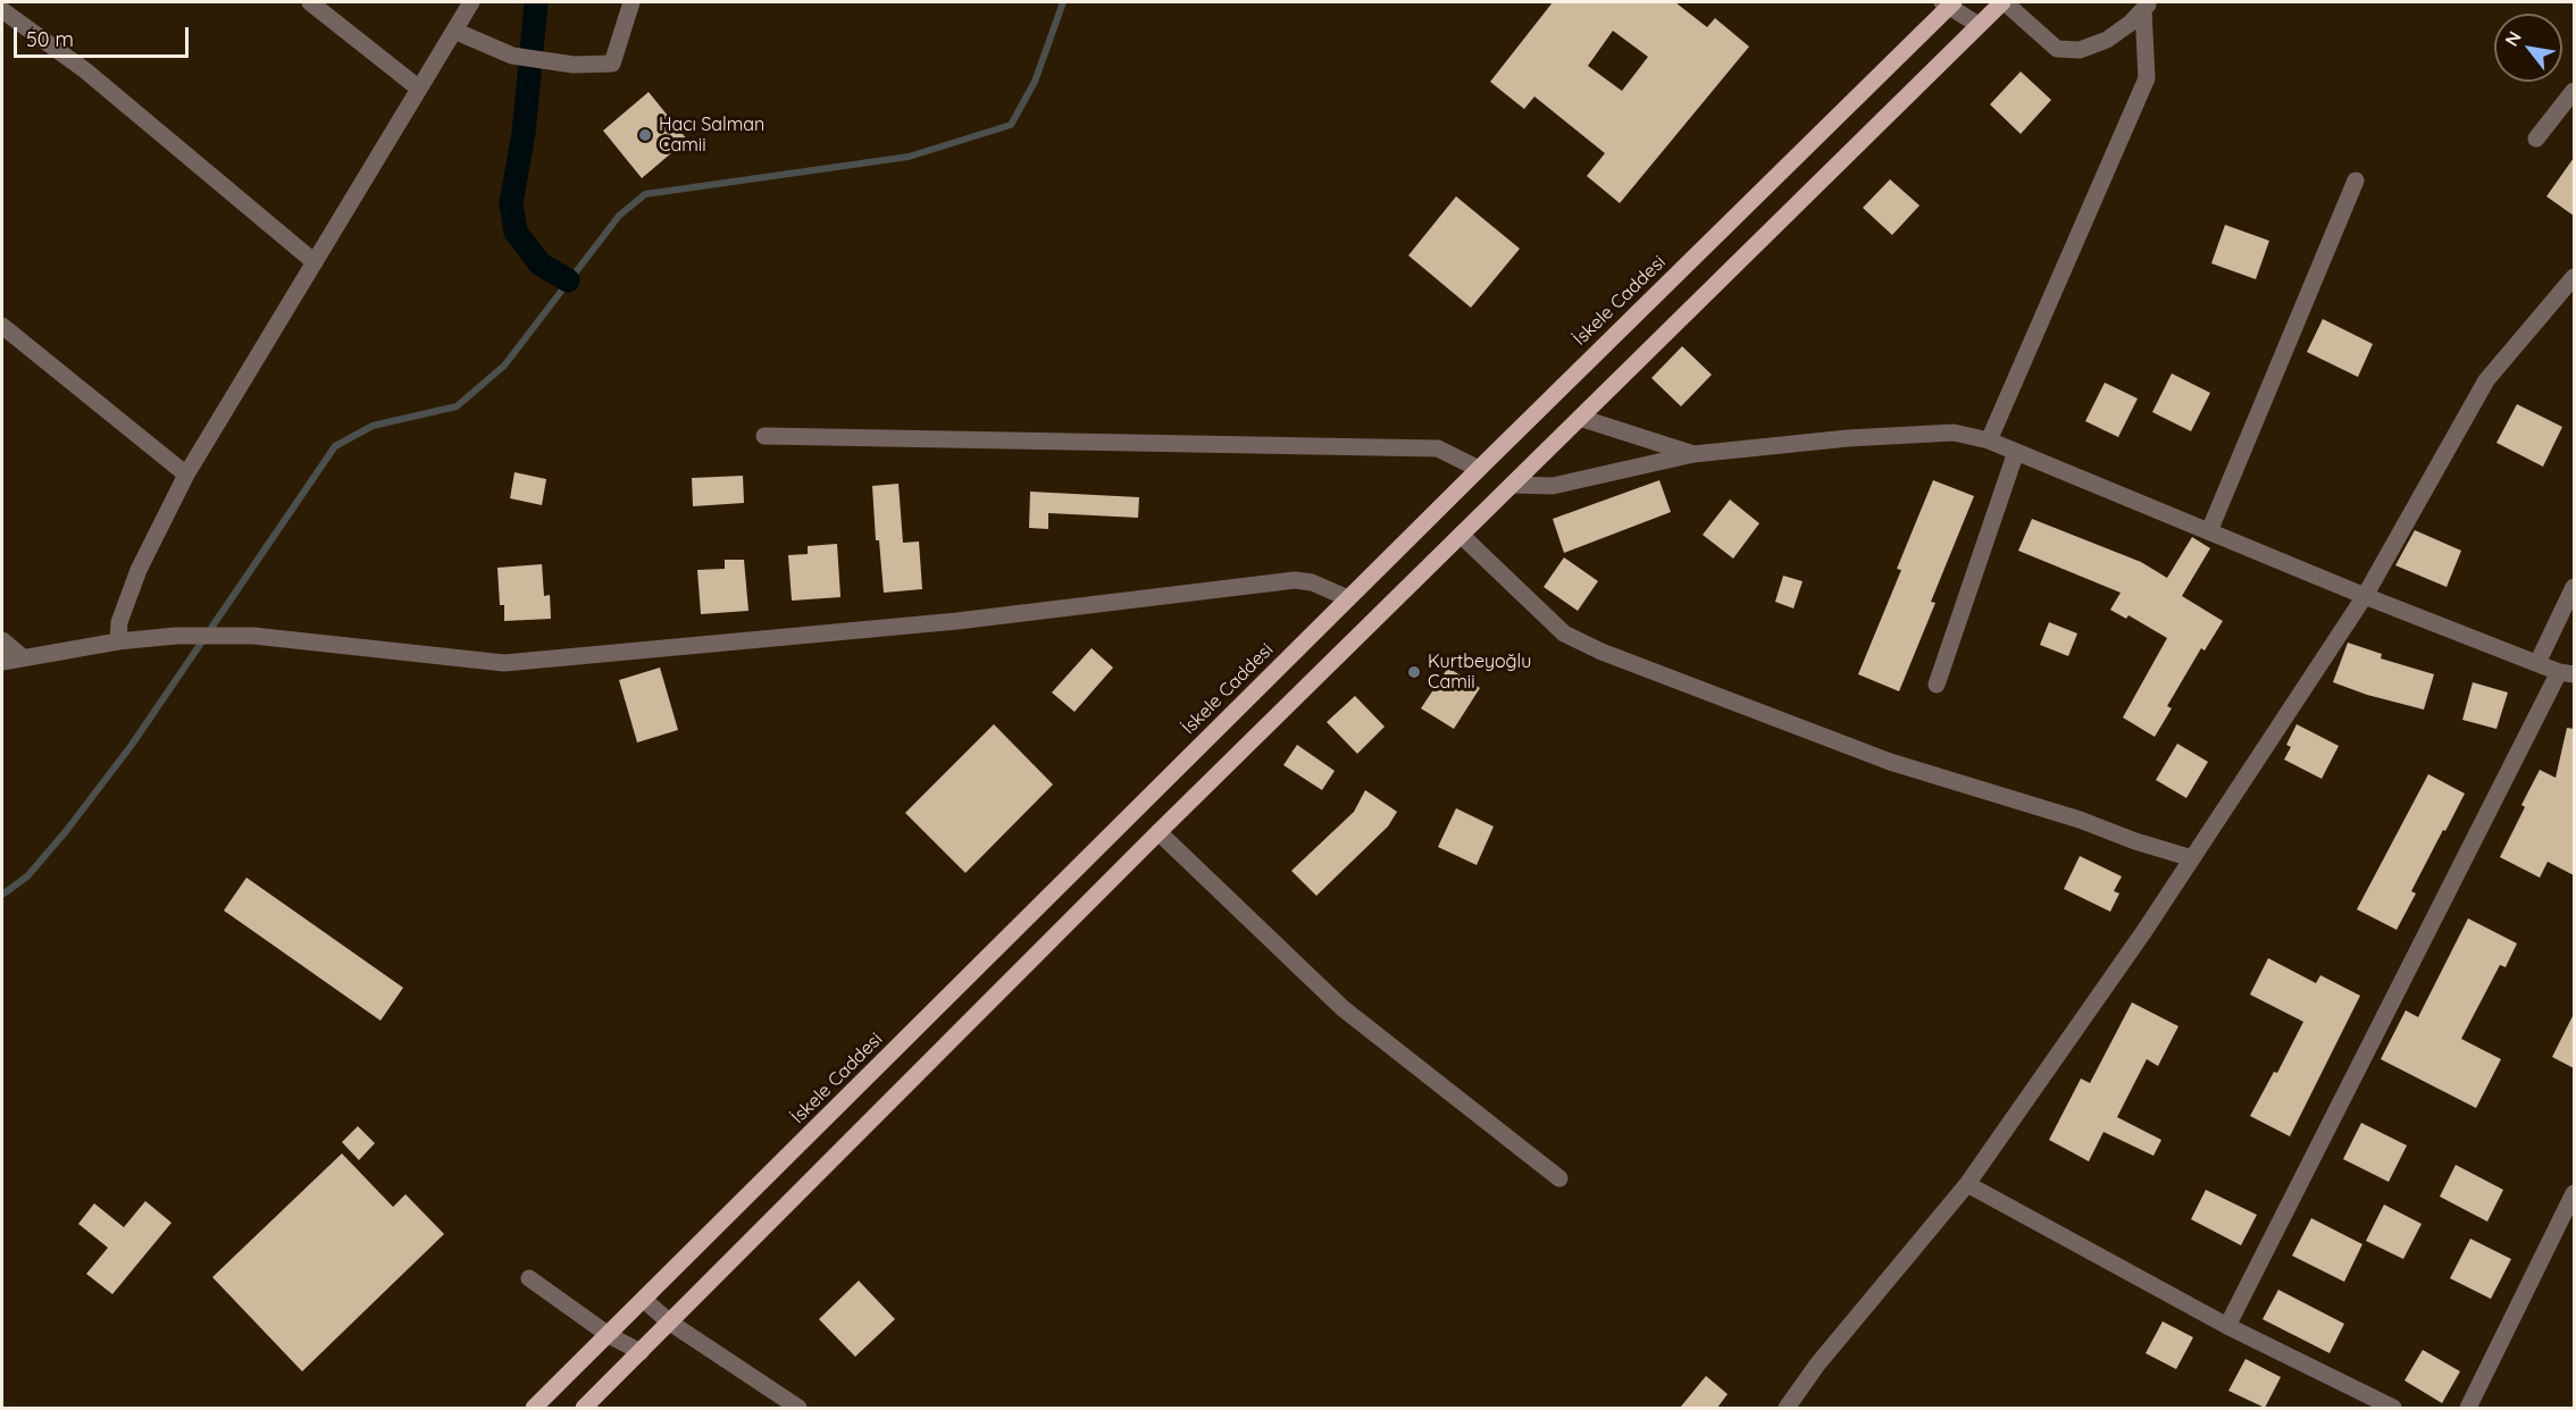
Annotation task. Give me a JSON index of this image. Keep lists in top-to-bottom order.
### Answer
{
  "streets": {
    "main road": ["İskele Caddesi"]
  },
  "places": ["Hacı Salman Camii", "Kurtbeyoğlu Camii"],
  "scale_bar": "50 m",
  "north": "top left"
}
